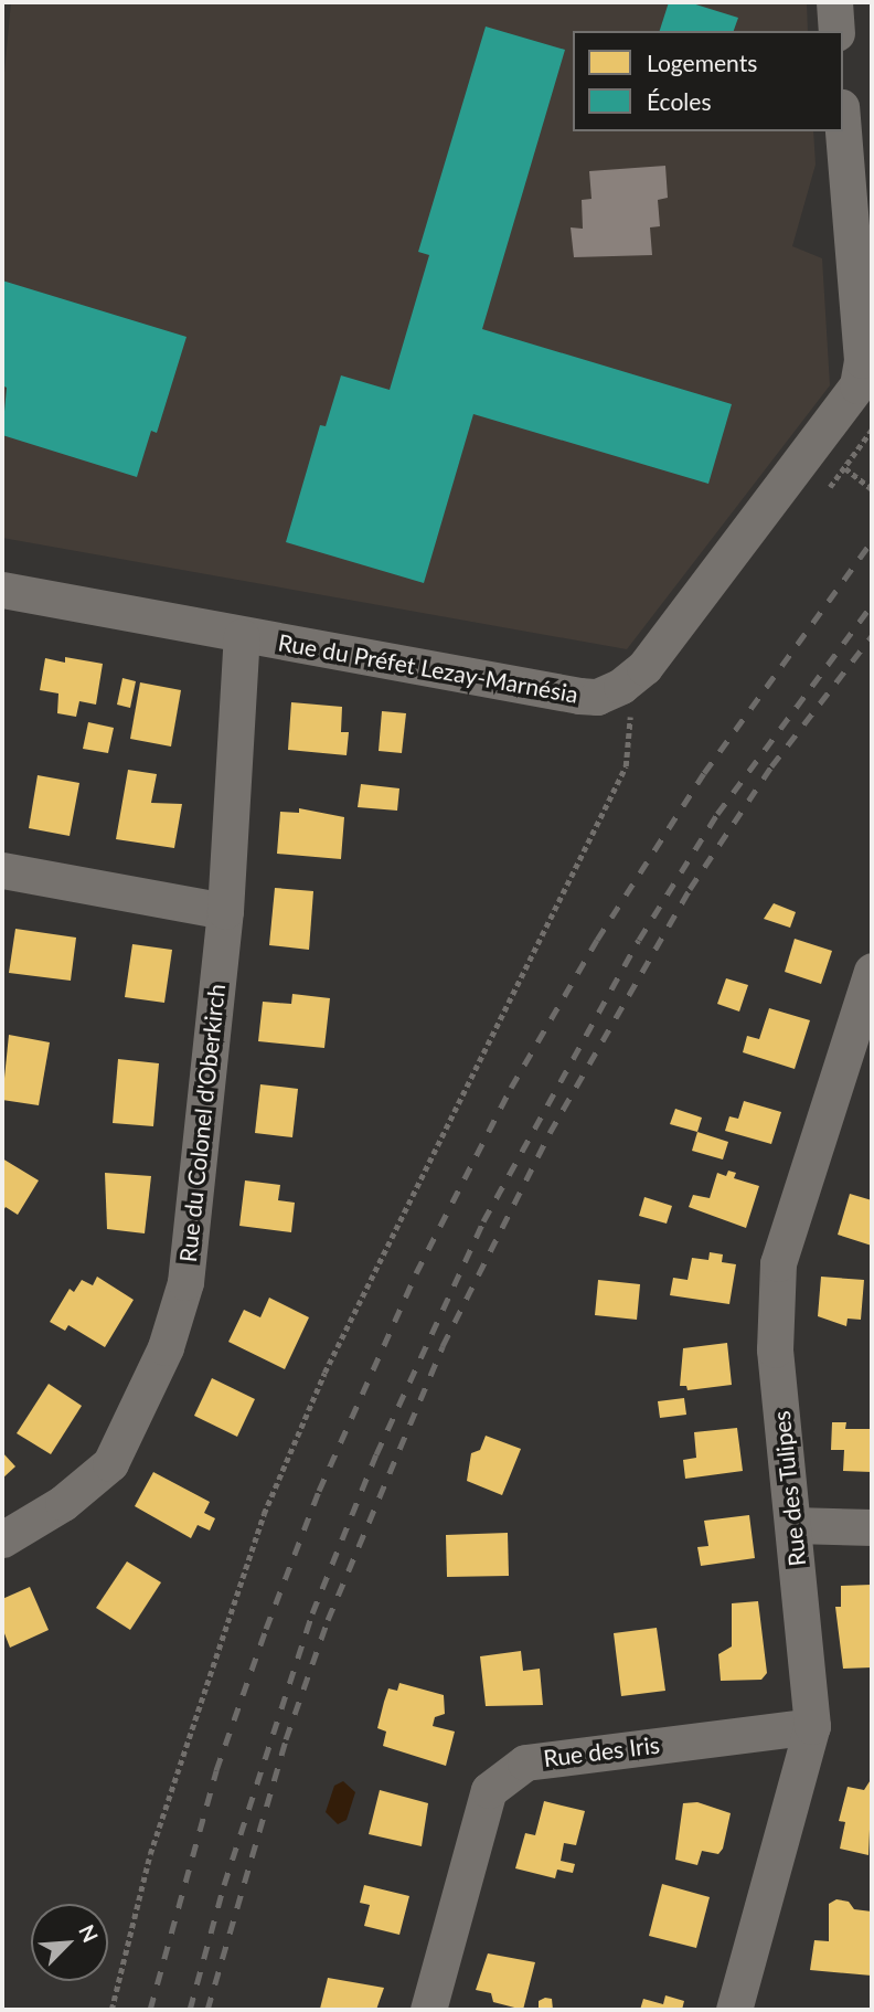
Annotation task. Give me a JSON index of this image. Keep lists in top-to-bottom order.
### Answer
{
  "streets": {
    "street": [
      "Rue du Préfet Lezay-Marnésia",
      "Rue du Colonel d'Oberkirch",
      "Rue des Tulipes",
      "Rue des Iris"
    ]
  },
  "crossings": [
    ["Rue du Préfet Lezay-Marnésia", "Rue du Colonel d'Oberkirch"],
    ["Rue des Tulipes", "Rue des Iris"]
  ],
  "legend": ["Logements", "Écoles"],
  "north": "top right"
}
